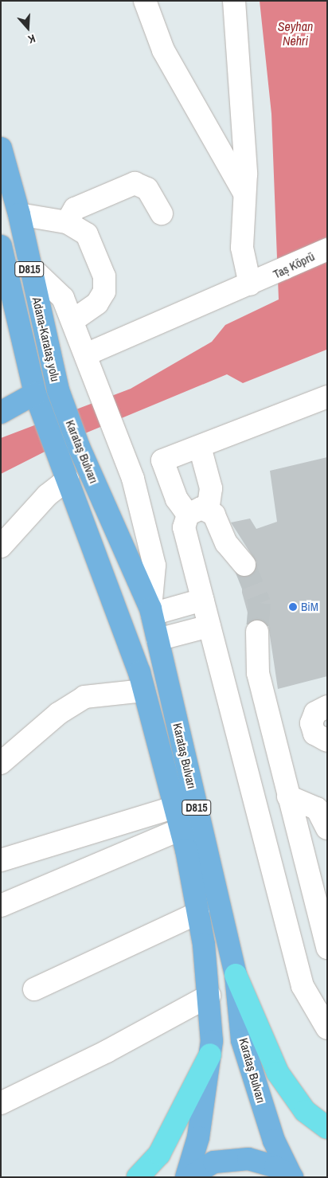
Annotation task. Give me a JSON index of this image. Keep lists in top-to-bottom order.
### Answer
{
  "streets": {
    "main road": ["D815", "Adana-Karataş yolu", "Karataş Bulvarı"],
    "street": ["Taș Köprü"]
  },
  "crossings": [
    ["Adana-Karataş yolu", "Karataş Bulvarı"]
  ],
  "water": ["Seyhan Nehri"],
  "places": ["BiM"],
  "north": "bottom"
}
